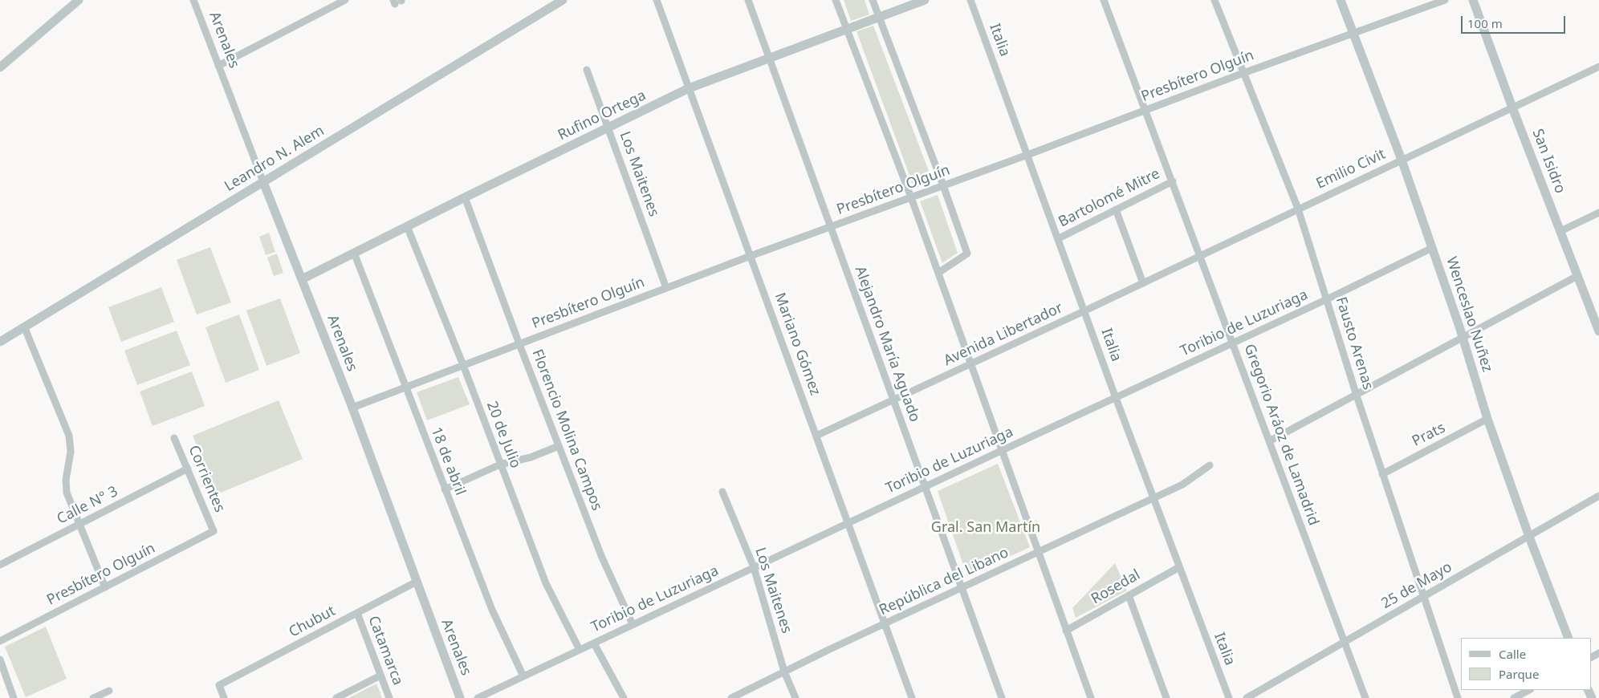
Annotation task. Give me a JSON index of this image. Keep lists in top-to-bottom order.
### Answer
{
  "streets": {
    "street": [
      "Arenales",
      "Italia",
      "Presbítero Olguín",
      "Rufino Ortega",
      "Leandro N. Alem",
      "San Isidro",
      "Emilio Civit",
      "Los Maitenes",
      "Bartolomé Mitre",
      "Wenceslao Nuñez",
      "Toribio de Luzuriaga",
      "Avenida Libertador",
      "Fausto Arenas",
      "Mariano Gómez",
      "Alejandro María Aguado",
      "Florencio Molina Campos",
      "20 de Julio",
      "Gregorio Aráoz de Lamadrid",
      "Prats",
      "18 de abril",
      "Corrientes",
      "Calle N° 3",
      "República del Libano",
      "25 de Mayo",
      "Rosedal",
      "Chubut",
      "Catamarca"
    ]
  },
  "crossings": [
    ["Arenales", "Presbítero Olguín"],
    ["Arenales", "Rufino Ortega"],
    ["Arenales", "Leandro N. Alem"],
    ["Arenales", "Chubut"],
    ["Italia", "Presbítero Olguín"],
    ["Italia", "Bartolomé Mitre"],
    ["Italia", "Toribio de Luzuriaga"],
    ["Italia", "Avenida Libertador"],
    ["Italia", "República del Libano"],
    ["Italia", "Rosedal"],
    ["Presbítero Olguín", "Los Maitenes"],
    ["Presbítero Olguín", "Wenceslao Nuñez"],
    ["Presbítero Olguín", "Fausto Arenas"],
    ["Presbítero Olguín", "Mariano Gómez"],
    ["Presbítero Olguín", "Alejandro María Aguado"],
    ["Presbítero Olguín", "Florencio Molina Campos"],
    ["Presbítero Olguín", "20 de Julio"],
    ["Presbítero Olguín", "Gregorio Aráoz de Lamadrid"],
    ["Presbítero Olguín", "18 de abril"],
    ["Presbítero Olguín", "Corrientes"],
    ["Rufino Ortega", "Los Maitenes"],
    ["Rufino Ortega", "Mariano Gómez"],
    ["Rufino Ortega", "Alejandro María Aguado"],
    ["Rufino Ortega", "Florencio Molina Campos"],
    ["Rufino Ortega", "20 de Julio"],
    ["Rufino Ortega", "18 de abril"],
    ["San Isidro", "Emilio Civit"],
    ["Emilio Civit", "Wenceslao Nuñez"],
    ["Emilio Civit", "Avenida Libertador"],
    ["Emilio Civit", "Fausto Arenas"],
    ["Emilio Civit", "Gregorio Aráoz de Lamadrid"],
    ["Los Maitenes", "Toribio de Luzuriaga"],
    ["Los Maitenes", "República del Libano"],
    ["Bartolomé Mitre", "Gregorio Aráoz de Lamadrid"],
    ["Wenceslao Nuñez", "Toribio de Luzuriaga"],
    ["Wenceslao Nuñez", "Prats"],
    ["Wenceslao Nuñez", "25 de Mayo"],
    ["Toribio de Luzuriaga", "Fausto Arenas"],
    ["Toribio de Luzuriaga", "Mariano Gómez"],
    ["Toribio de Luzuriaga", "Alejandro María Aguado"],
    ["Toribio de Luzuriaga", "Florencio Molina Campos"],
    ["Toribio de Luzuriaga", "20 de Julio"],
    ["Toribio de Luzuriaga", "Gregorio Aráoz de Lamadrid"],
    ["Toribio de Luzuriaga", "18 de abril"],
    ["Avenida Libertador", "Mariano Gómez"],
    ["Avenida Libertador", "Alejandro María Aguado"],
    ["Avenida Libertador", "Gregorio Aráoz de Lamadrid"],
    ["Fausto Arenas", "Prats"],
    ["Fausto Arenas", "25 de Mayo"],
    ["Mariano Gómez", "República del Libano"],
    ["Alejandro María Aguado", "República del Libano"],
    ["Gregorio Aráoz de Lamadrid", "25 de Mayo"],
    ["Corrientes", "Calle N° 3"],
    ["Chubut", "Catamarca"]
  ],
  "parks": ["Gral. San Martín"],
  "legend": ["Calle", "Parque"],
  "scale_bar": "100 m"
}
